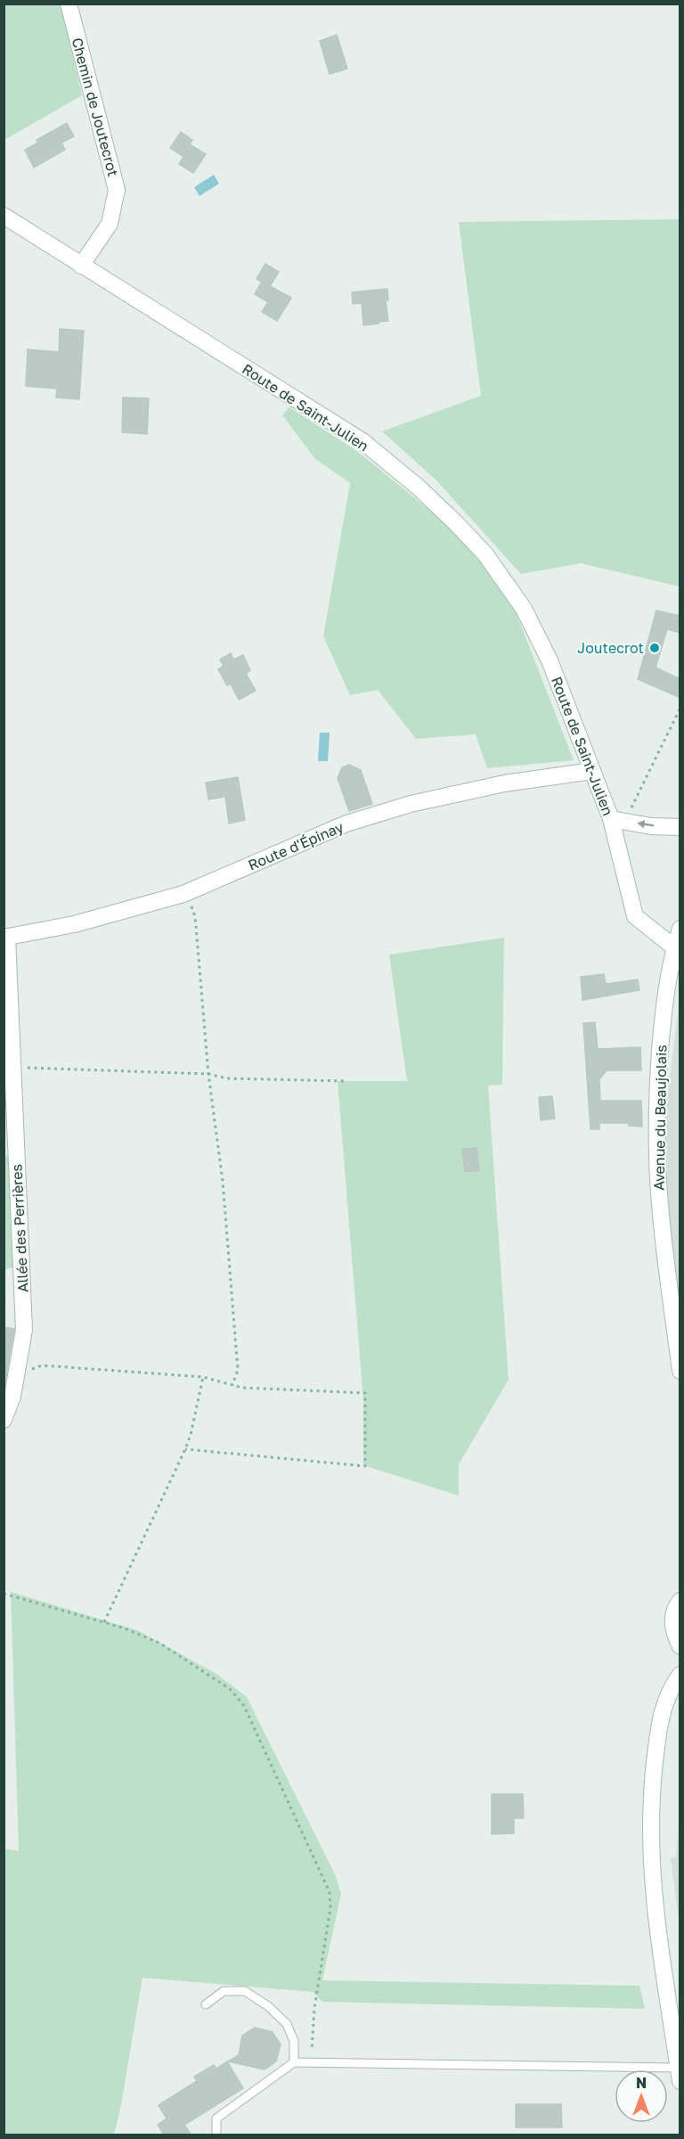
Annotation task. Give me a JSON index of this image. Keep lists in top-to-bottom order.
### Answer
{
  "streets": {
    "main road": [
      "Chemin de Joutecrot",
      "Route de Saint-Julien",
      "Route d'Épinay",
      "Avenue du Beaujolais",
      "Allée des Perrières"
    ]
  },
  "crossings": [
    ["Chemin de Joutecrot", "Route de Saint-Julien"],
    ["Route de Saint-Julien", "Route d'Épinay"],
    ["Route de Saint-Julien", "Avenue du Beaujolais"],
    ["Route d'Épinay", "Allée des Perrières"]
  ],
  "places": ["Joutecrot"],
  "north": "top"
}
